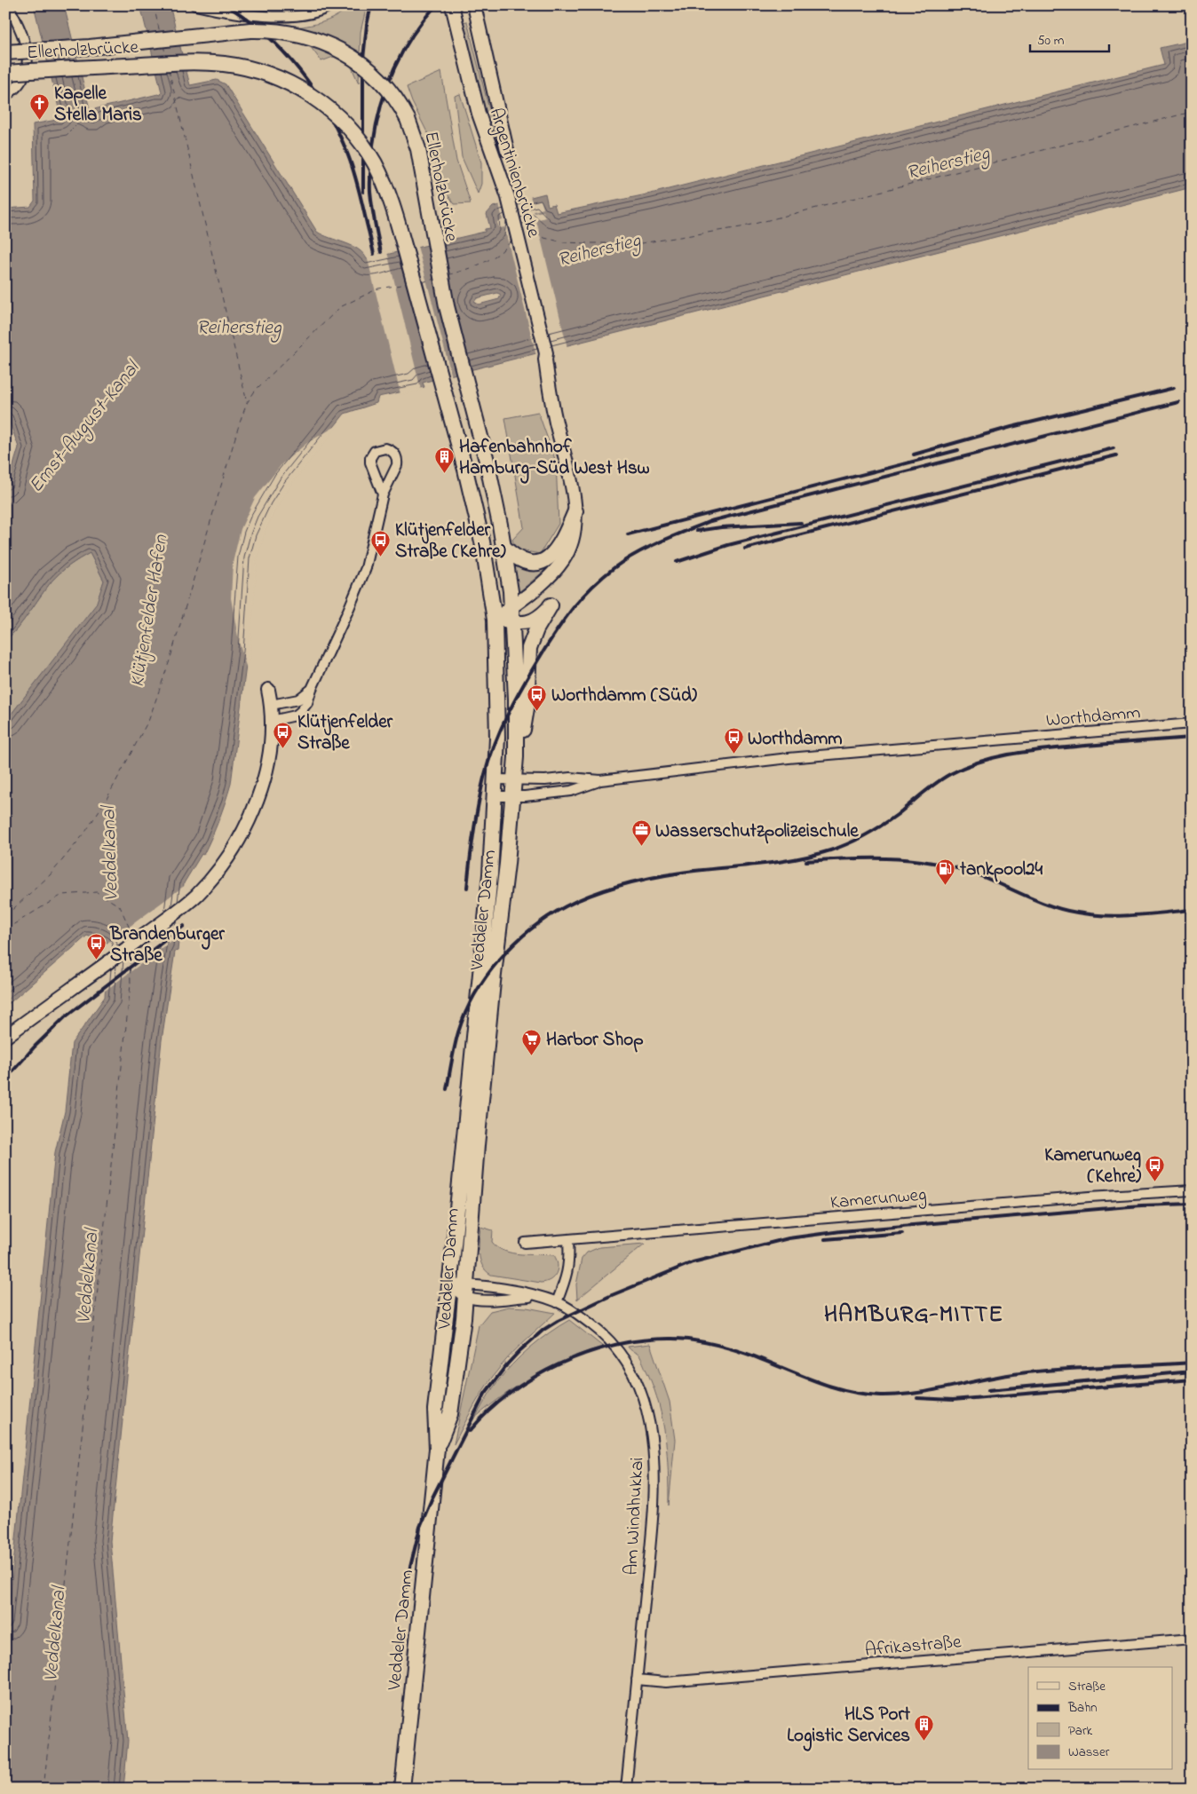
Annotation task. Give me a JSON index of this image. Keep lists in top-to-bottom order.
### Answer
{
  "streets": {
    "main road": ["Ellerholzbrücke", "Veddeler Damm"],
    "street": [
      "Argentinienbrücke",
      "Worthdamm",
      "Kamerunweg",
      "Am Windhukkai",
      "Afrikastraße"
    ]
  },
  "crossings": [
    ["Ellerholzbrücke", "Veddeler Damm"],
    ["Argentinienbrücke", "Veddeler Damm"],
    ["Worthdamm", "Veddeler Damm"],
    ["Veddeler Damm", "Am Windhukkai"],
    ["Am Windhukkai", "Afrikastraße"]
  ],
  "districts": ["HAMBURG-MITTE"],
  "water": [
    "Reiherstieg",
    "Ernst-August-Kanal",
    "Klütjenfelder Hafen",
    "Veddelkanal"
  ],
  "places": {
    "church": ["Kapelle Stella Maris"],
    "building": ["Hafenbahnhof Hamburg-Süd West Hsw", "HLS Port Logistic Services"],
    "bus stop": [
      "Klütjenfelder Straße (Kehre)",
      "Worthdamm (Süd)",
      "Klütjenfelder Straße",
      "Worthdamm",
      "Brandenburger Straße",
      "Kamerunweg (Kehre)"
    ],
    "office": ["Wasserschutzpolizeischule"],
    "fuel station": ["tankpool24"],
    "supermarket": ["Harbor Shop"]
  },
  "legend": [
    "Straße",
    "Bahn",
    "Park",
    "Wasser"
  ],
  "scale_bar": "50 m"
}
